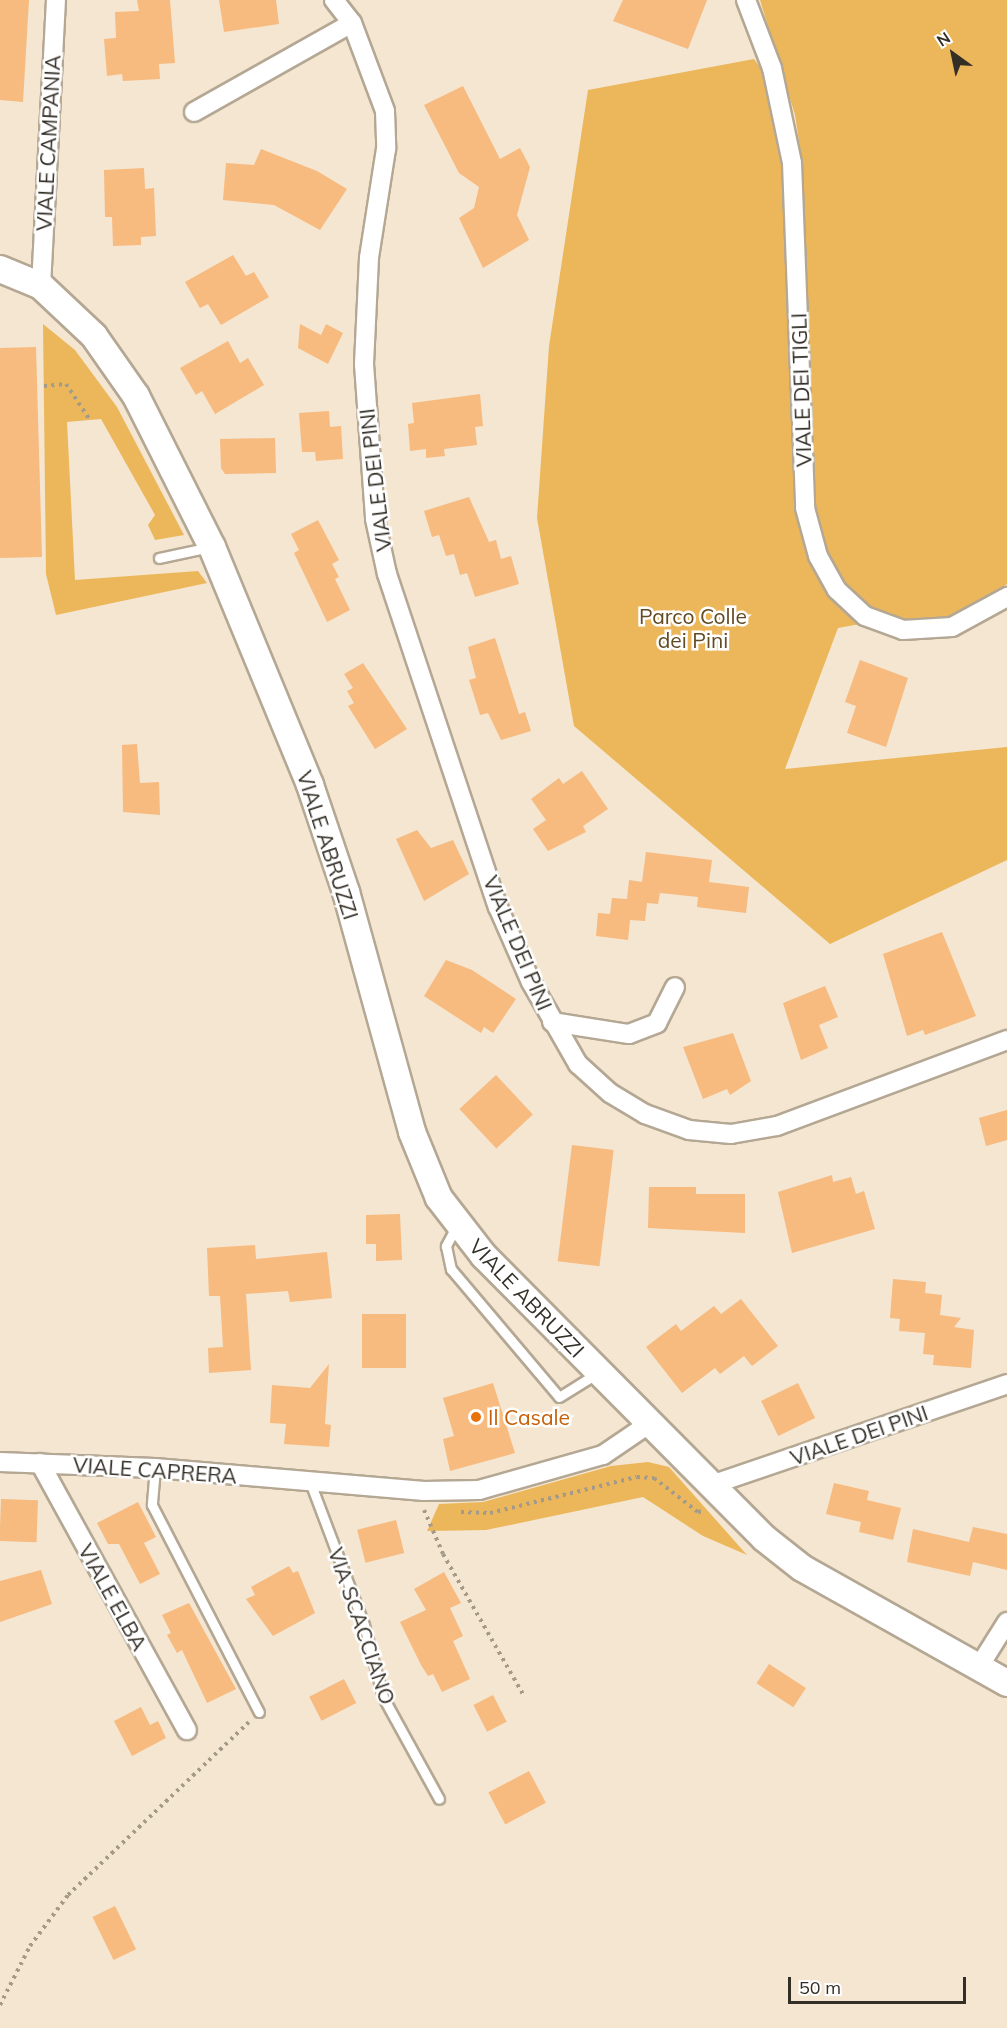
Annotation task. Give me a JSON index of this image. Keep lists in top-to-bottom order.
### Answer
{
  "streets": {
    "street": [
      "VIALE CAMPANIA",
      "VIALE DEI TIGLI",
      "VIALE DEI PINI",
      "VIALE ABRUZZI",
      "VIALE CAPRERA",
      "VIALE ELBA"
    ],
    "lane": ["VIA SCACCIANO"]
  },
  "crossings": [
    ["VIALE CAMPANIA", "VIALE ABRUZZI"],
    ["VIALE DEI PINI", "VIALE ABRUZZI"],
    ["VIALE ABRUZZI", "VIALE CAPRERA"],
    ["VIALE CAPRERA", "VIALE ELBA"],
    ["VIALE CAPRERA", "VIA SCACCIANO"]
  ],
  "parks": ["Parco Colle dei Pini"],
  "places": ["Il Casale"],
  "scale_bar": "50 m",
  "north": "top left"
}
